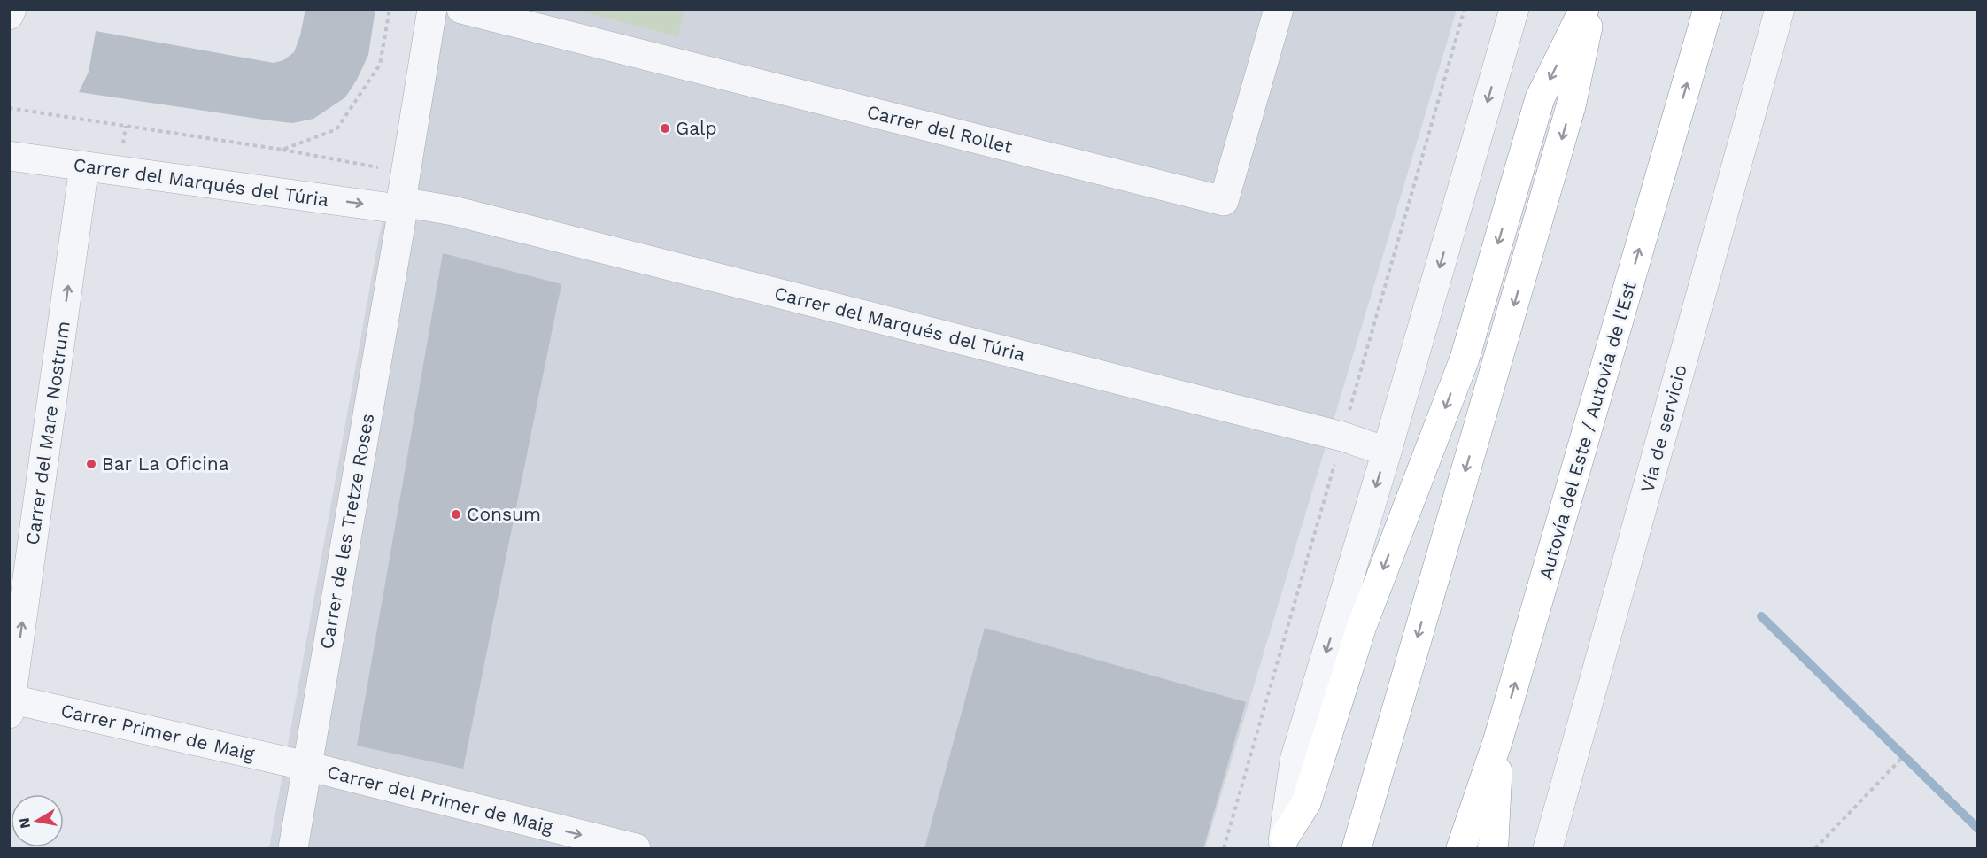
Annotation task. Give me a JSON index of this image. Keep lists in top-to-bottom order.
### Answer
{
  "streets": {
    "highway": ["Autovía del Este / Autovia de l'Est"],
    "street": [
      "Carrer del Rollet",
      "Carrer del Marqués del Túria",
      "Vía de servicio",
      "Carrer del Mare Nostrum",
      "Carrer de les Tretze Roses",
      "Carrer Primer de Maig",
      "Carrer del Primer de Maig"
    ]
  },
  "crossings": [
    ["Carrer del Marqués del Túria", "Carrer del Mare Nostrum"],
    ["Carrer del Marqués del Túria", "Carrer de les Tretze Roses"],
    ["Carrer del Mare Nostrum", "Carrer Primer de Maig"],
    ["Carrer de les Tretze Roses", "Carrer Primer de Maig"],
    ["Carrer de les Tretze Roses", "Carrer del Primer de Maig"],
    ["Carrer Primer de Maig", "Carrer del Primer de Maig"]
  ],
  "one_way": ["Carrer del Mare Nostrum", "Carrer del Primer de Maig"],
  "places": ["Galp", "Bar La Oficina", "Consum"],
  "north": "left"
}
